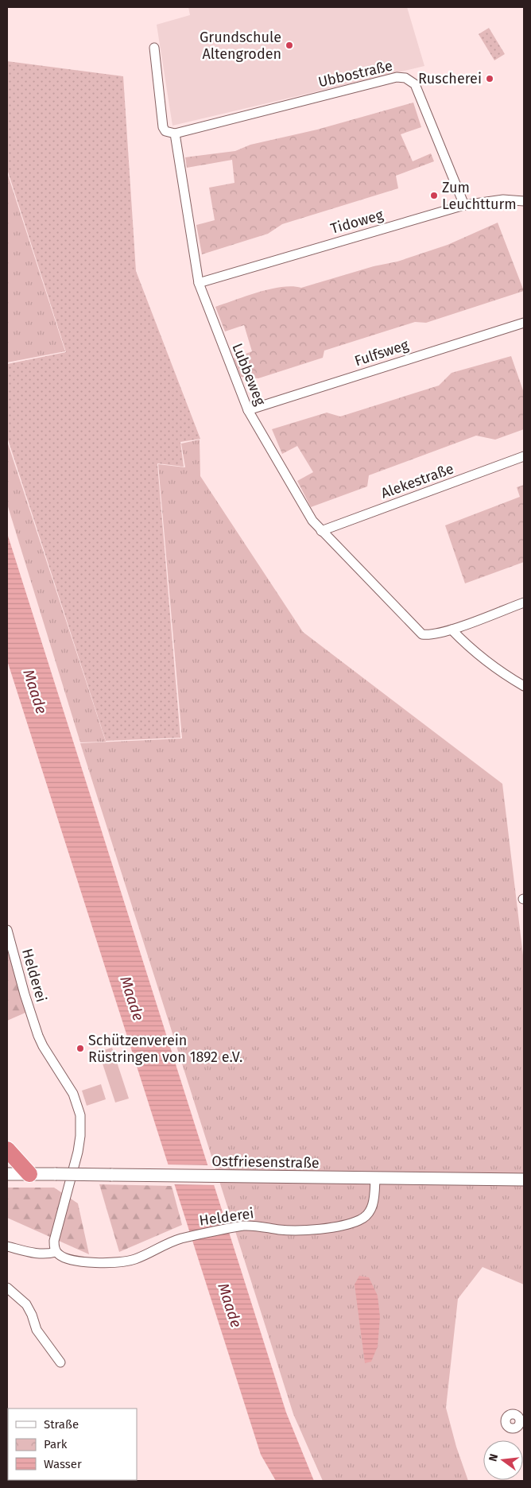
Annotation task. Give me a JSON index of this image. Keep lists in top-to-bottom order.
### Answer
{
  "streets": {
    "main road": ["Ostfriesenstraße"],
    "street": [
      "Ubbostraße",
      "Tidoweg",
      "Fulfsweg",
      "Lubbeweg",
      "Alekestraße",
      "Helderei"
    ]
  },
  "crossings": [
    ["Ubbostraße", "Tidoweg"],
    ["Ubbostraße", "Lubbeweg"],
    ["Tidoweg", "Lubbeweg"],
    ["Fulfsweg", "Lubbeweg"],
    ["Lubbeweg", "Alekestraße"],
    ["Helderei", "Ostfriesenstraße"]
  ],
  "water": ["Maade"],
  "places": [
    "Grundschule Altengroden",
    "Ruscherei",
    "Zum Leuchtturm",
    "Schützenverein Rüstringen von 1892 e.V."
  ],
  "legend": ["Straße", "Park", "Wasser"],
  "north": "left"
}
